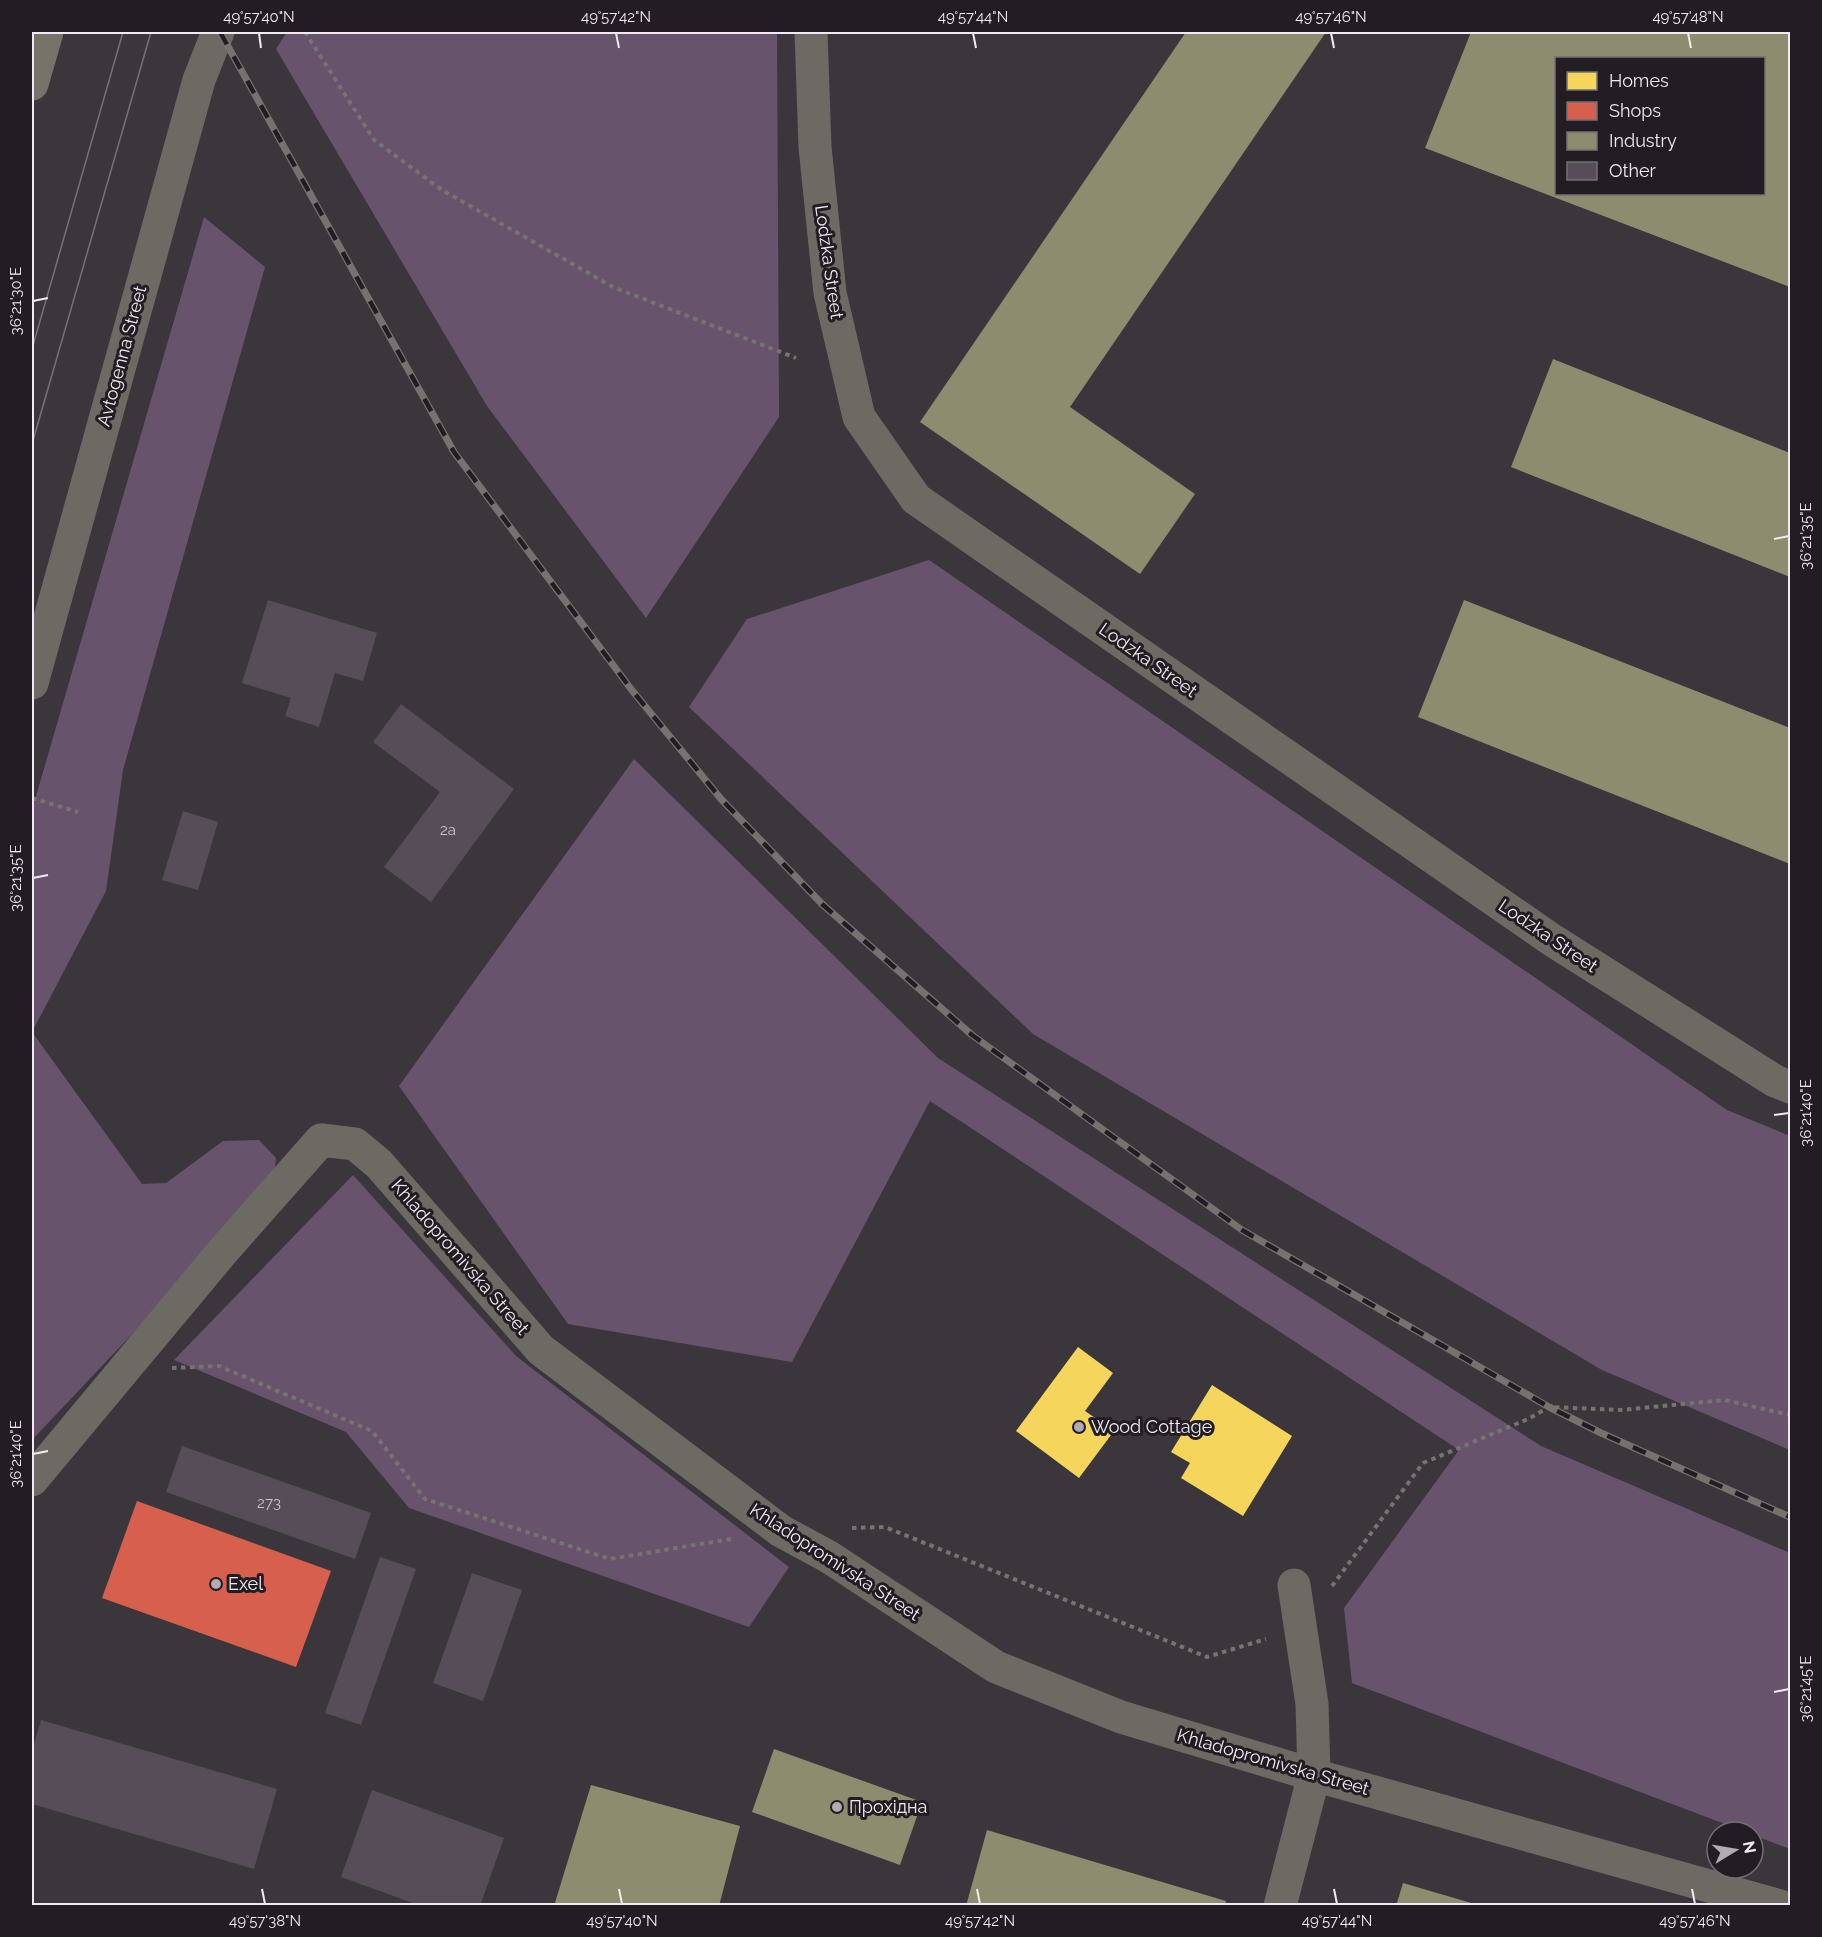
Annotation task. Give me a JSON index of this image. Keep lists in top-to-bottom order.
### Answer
{
  "streets": {
    "street": ["Lodzka Street", "Avtogenna Street", "Khladopromivska Street"]
  },
  "places": ["Wood Cottage", "Exel", "Прохідна"],
  "house_numbers": ["2а", "273"],
  "legend": [
    "Homes",
    "Shops",
    "Industry",
    "Other"
  ],
  "north": "right",
  "coordinates": [
    "49°57'40\"N",
    "49°57'42\"N",
    "49°57'44\"N",
    "49°57'46\"N",
    "49°57'48\"N",
    "36°21'30\"E",
    "36°21'35\"E",
    "36°21'40\"E",
    "36°21'45\"E",
    "49°57'38\"N"
  ]
}
